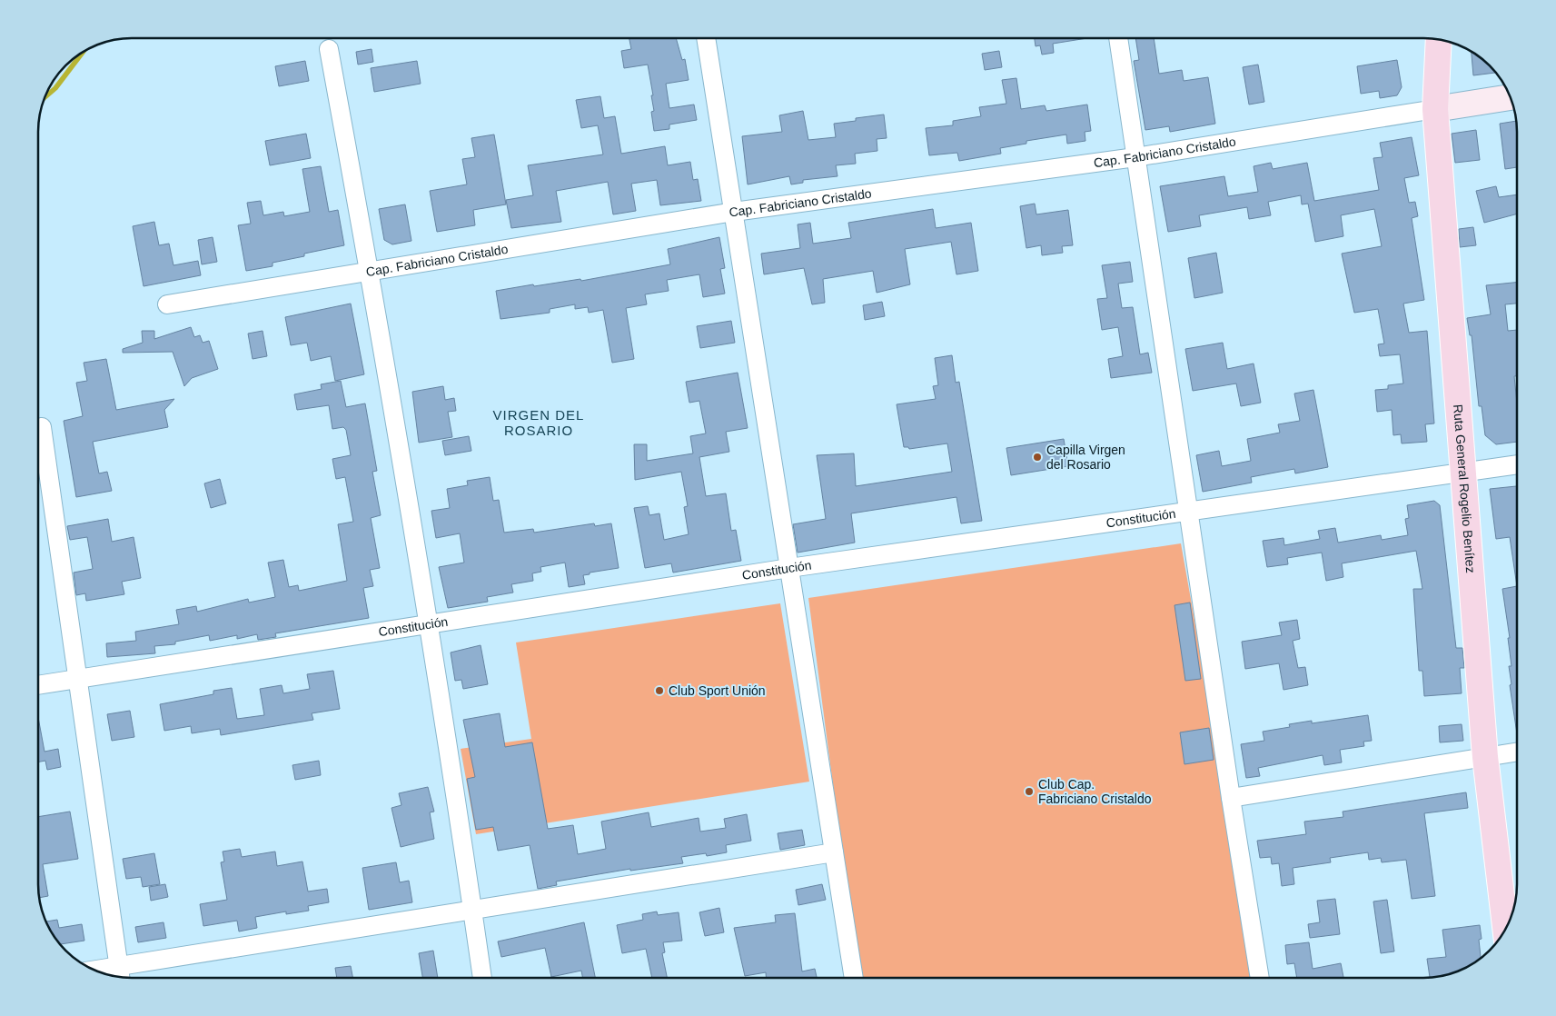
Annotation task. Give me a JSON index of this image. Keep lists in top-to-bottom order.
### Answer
{
  "streets": {
    "main road": ["Ruta General Rogelio Benítez"],
    "street": ["Cap. Fabriciano Cristaldo", "Constitución"]
  },
  "crossings": [
    ["Cap. Fabriciano Cristaldo", "Ruta General Rogelio Benítez"],
    ["Ruta General Rogelio Benítez", "Constitución"]
  ],
  "districts": ["VIRGEN DEL ROSARIO"],
  "places": ["Capilla Virgen del Rosario", "Club Sport Unión", "Club Cap. Fabriciano Cristaldo"]
}
